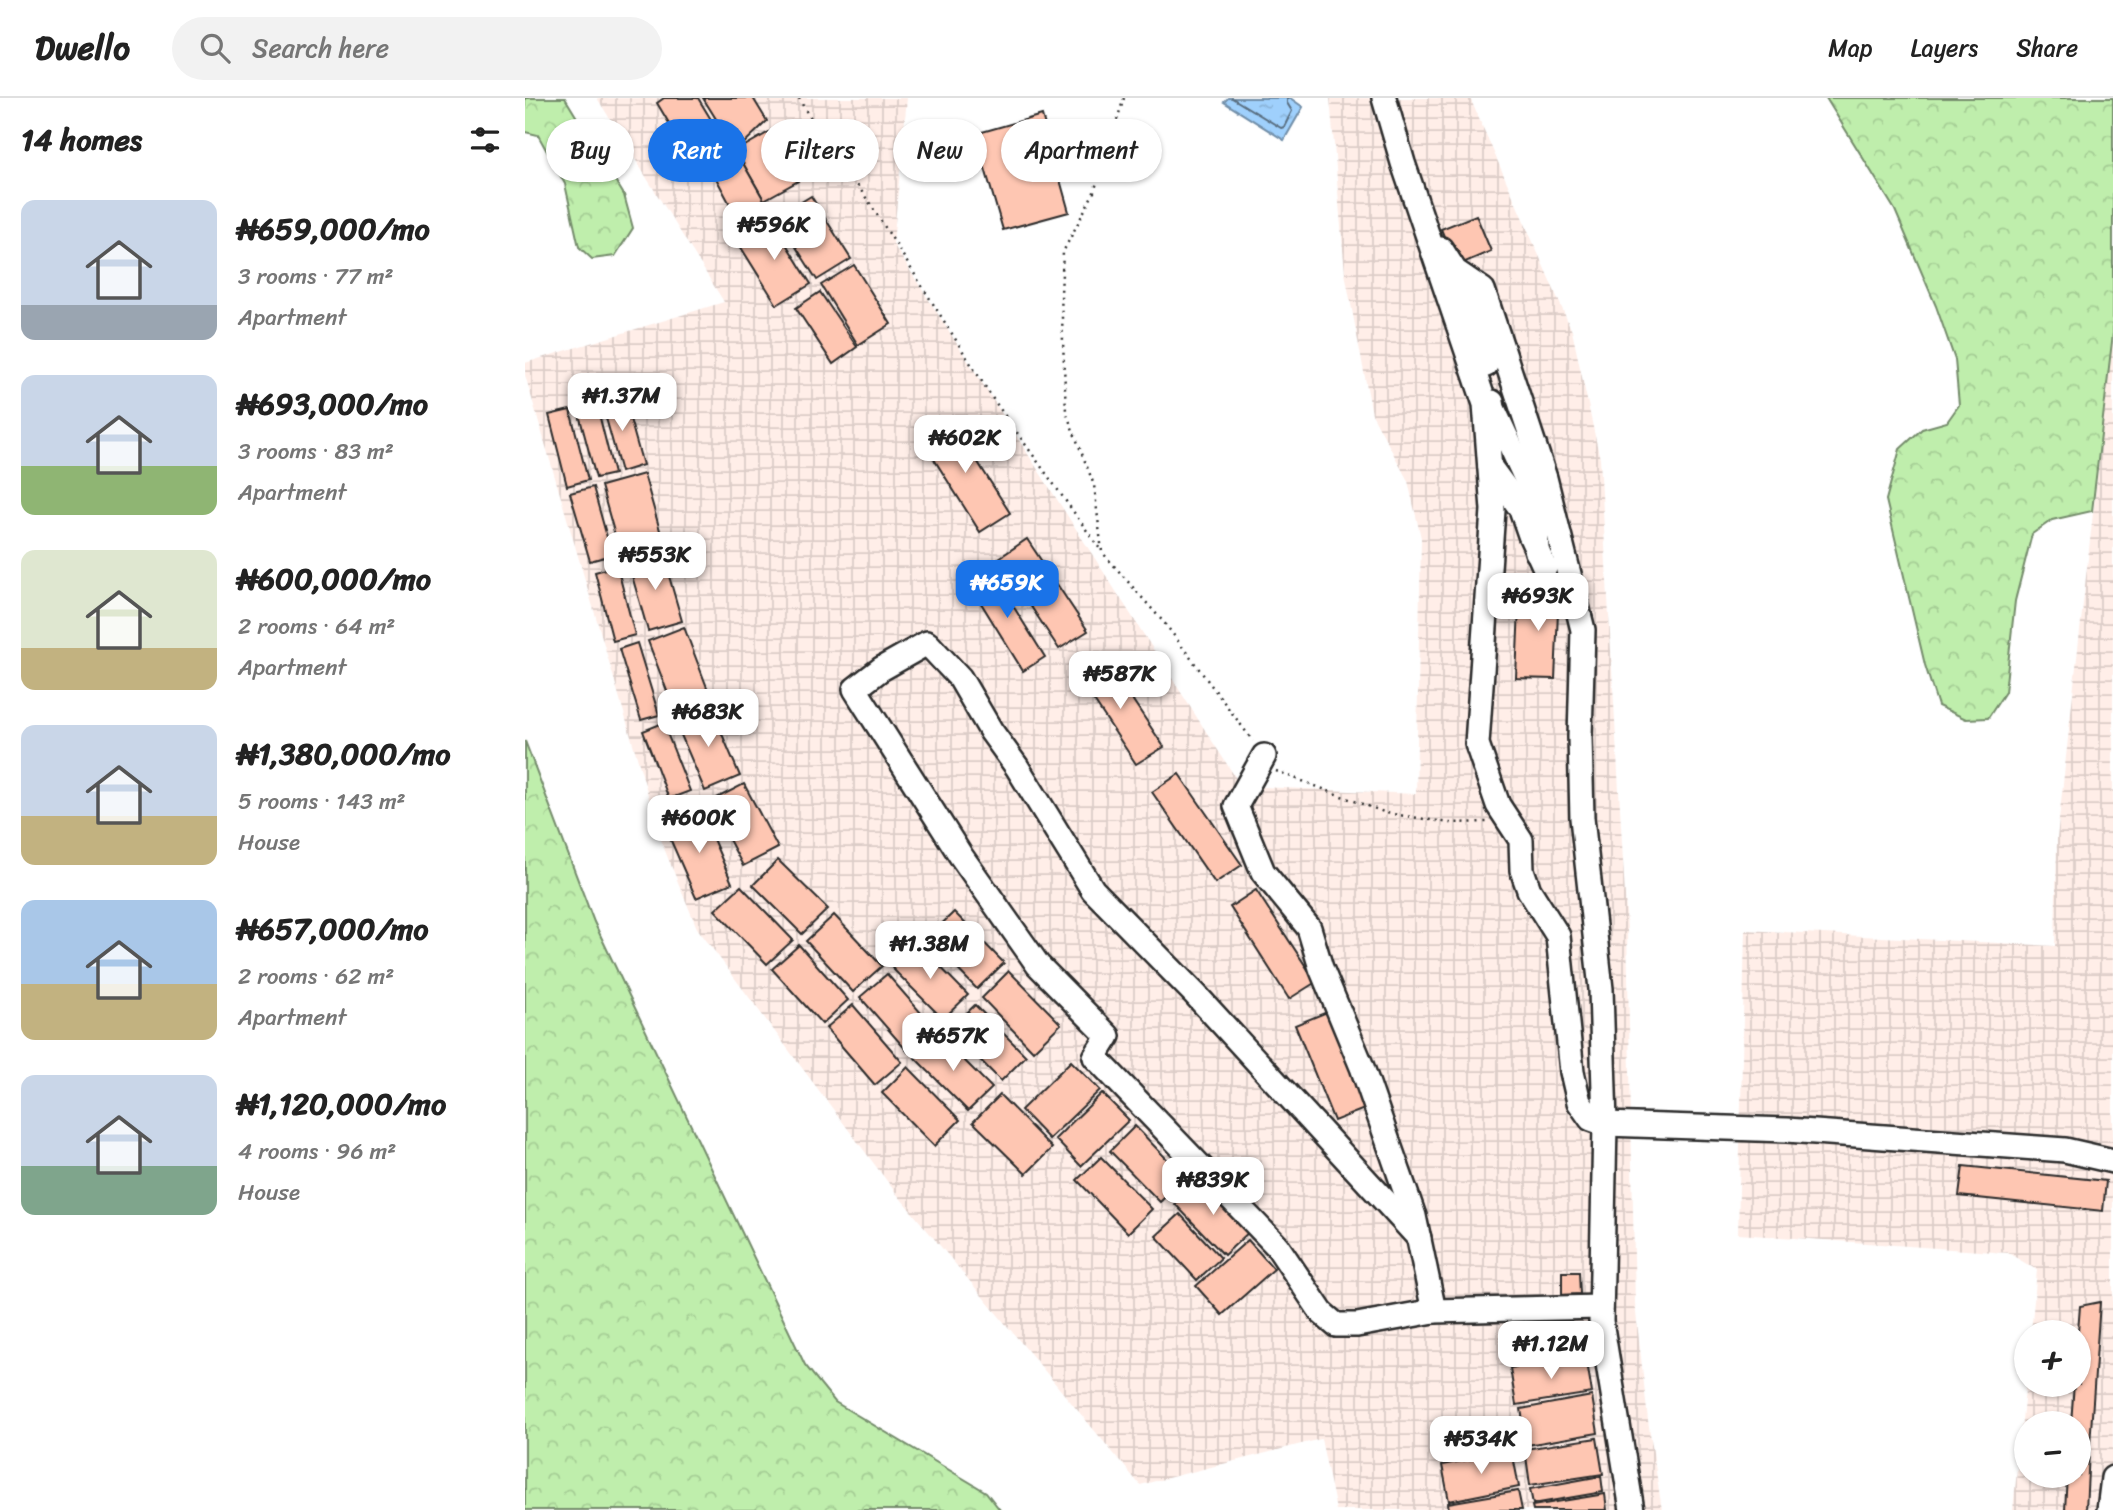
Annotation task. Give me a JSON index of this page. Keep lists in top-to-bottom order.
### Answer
{
  "page": {
    "header": "Dwello",
    "search": "Search here",
    "nav": ["Map", "Layers", "Share"],
    "heading": "14 homes",
    "chip": [
      "Buy",
      "Rent",
      "Filters",
      "New",
      "Apartment"
    ],
    "list": [
      {
        "name": "₦659,000/mo",
        "note": "3 rooms · 77 m² · Apartment"
      },
      {
        "name": "₦693,000/mo",
        "note": "3 rooms · 83 m² · Apartment"
      },
      {
        "name": "₦600,000/mo",
        "note": "2 rooms · 64 m² · Apartment"
      },
      {
        "name": "₦1,380,000/mo",
        "note": "5 rooms · 143 m² · House"
      },
      {
        "name": "₦657,000/mo",
        "note": "2 rooms · 62 m² · Apartment"
      },
      {
        "name": "₦1,120,000/mo",
        "note": "4 rooms · 96 m² · House"
      }
    ],
    "price": [
      "₦596K",
      "₦1.37M",
      "₦602K",
      "₦553K",
      "₦659K",
      "₦693K",
      "₦587K",
      "₦683K",
      "₦600K",
      "₦1.38M",
      "₦657K",
      "₦839K",
      "₦1.12M",
      "₦534K"
    ],
    "map_buttons": ["+", "−"]
  }
}
